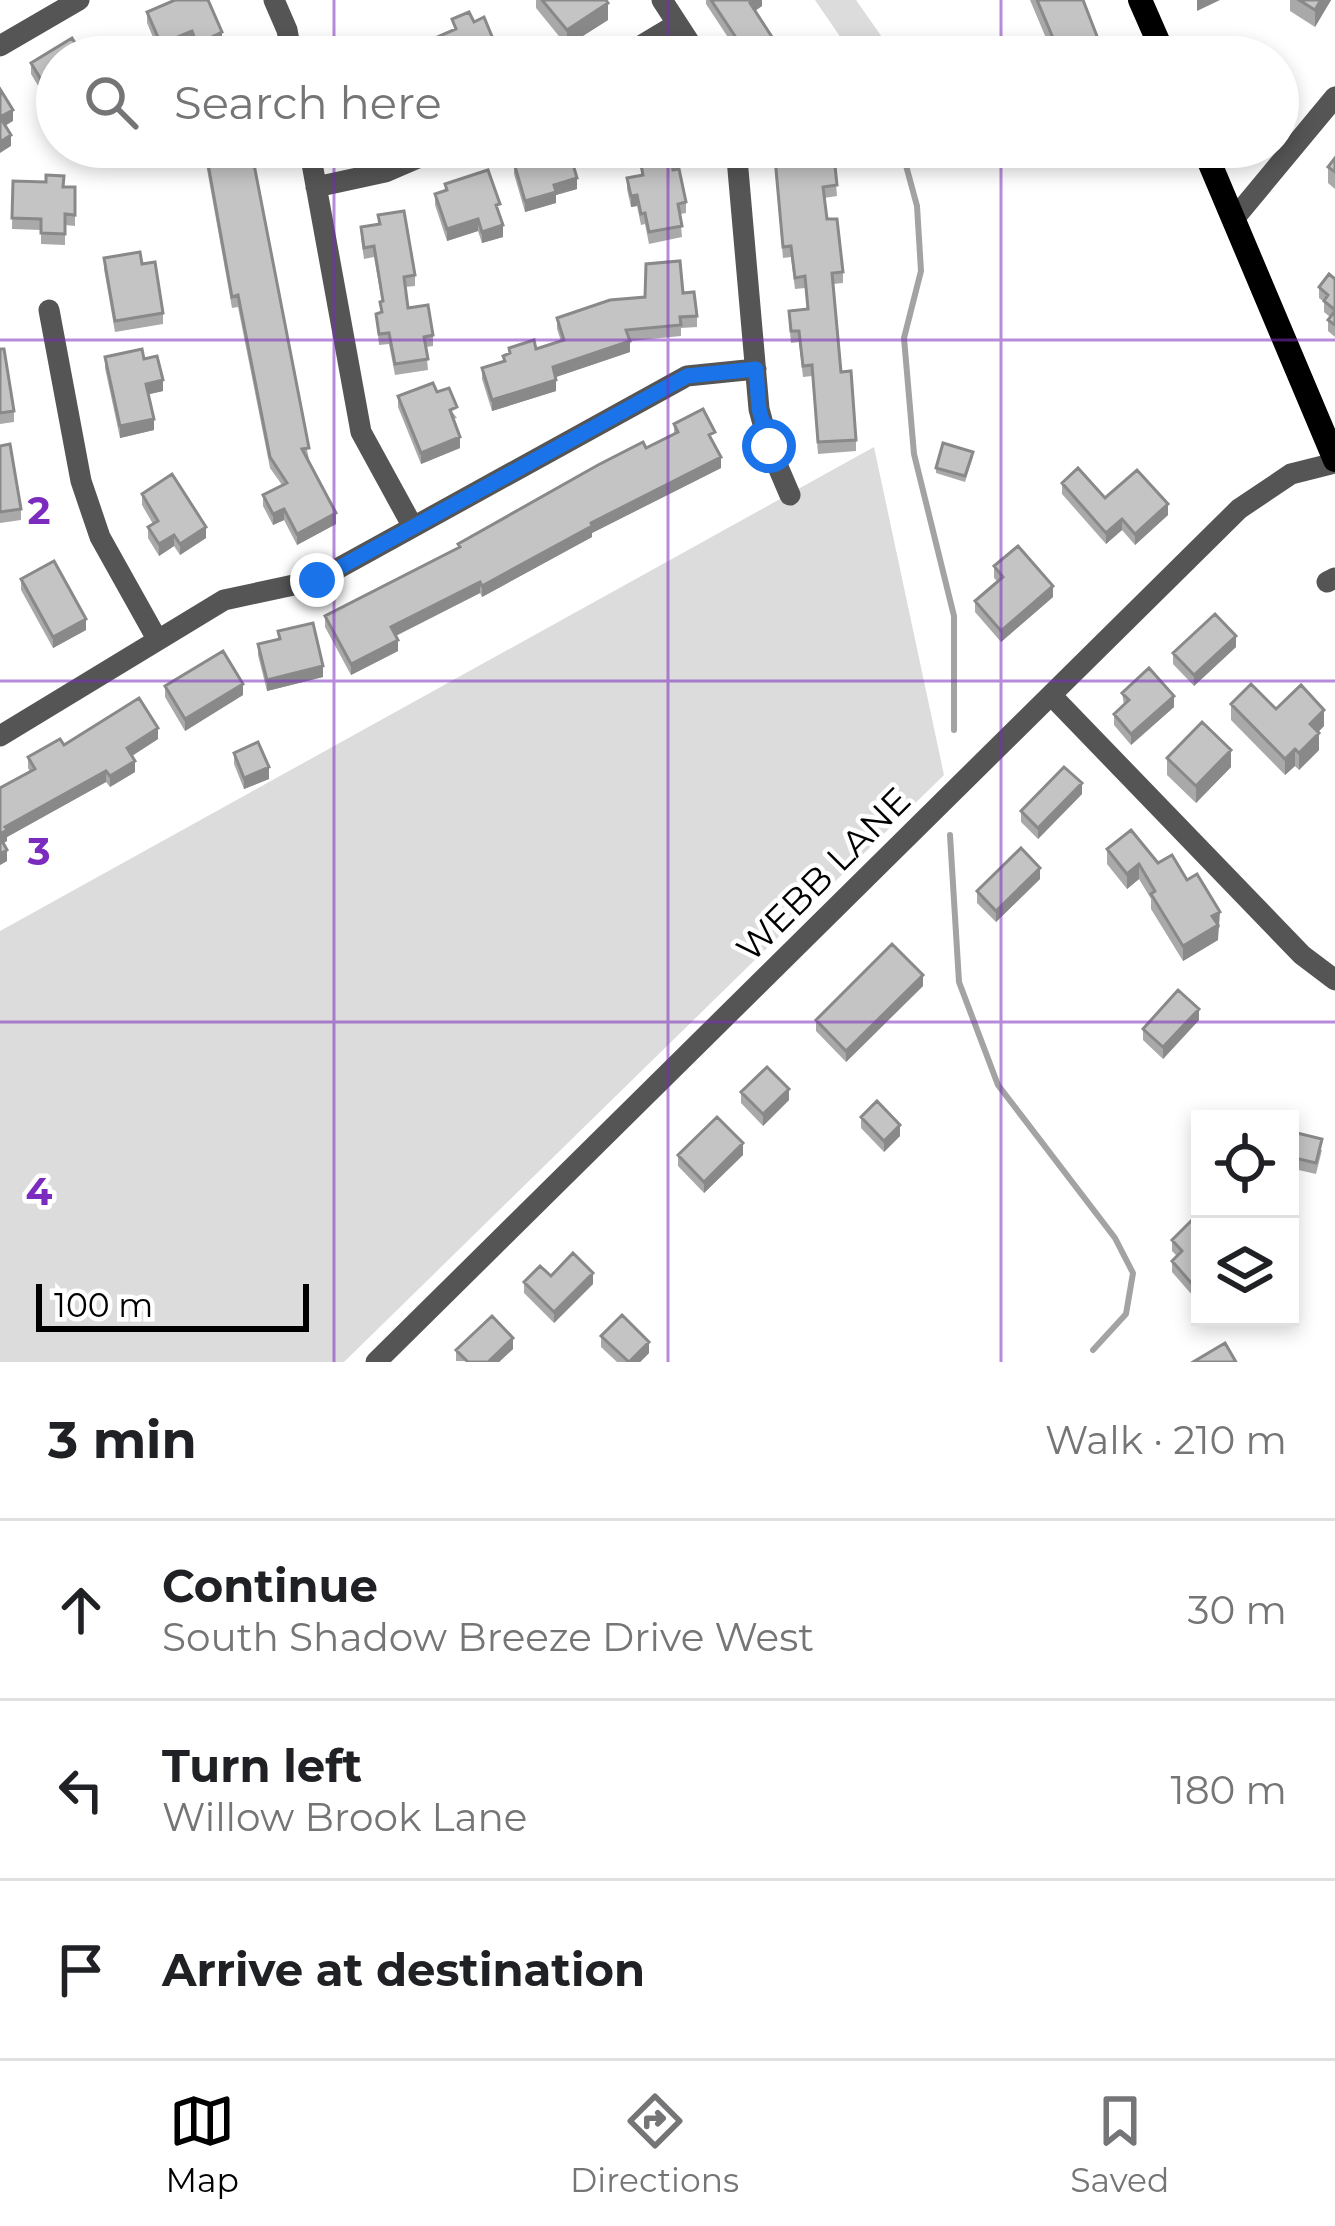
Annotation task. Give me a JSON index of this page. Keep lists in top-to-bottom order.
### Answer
{
  "streets": {
    "street": ["WEBB LANE"]
  },
  "scale_bar": "100 m",
  "page": {
    "search": "Search here",
    "scale": "100 m",
    "heading": ["3 min", "Walk · 210 m"],
    "list": [
      ["Continue", "South Shadow Breeze Drive West", "30 m"],
      ["Turn left", "Willow Brook Lane", "180 m"],
      "Arrive at destination"
    ],
    "nav": ["Map", "Directions", "Saved"]
  },
  "grid": {
    "rows": ["2", "3", "4"]
  }
}
